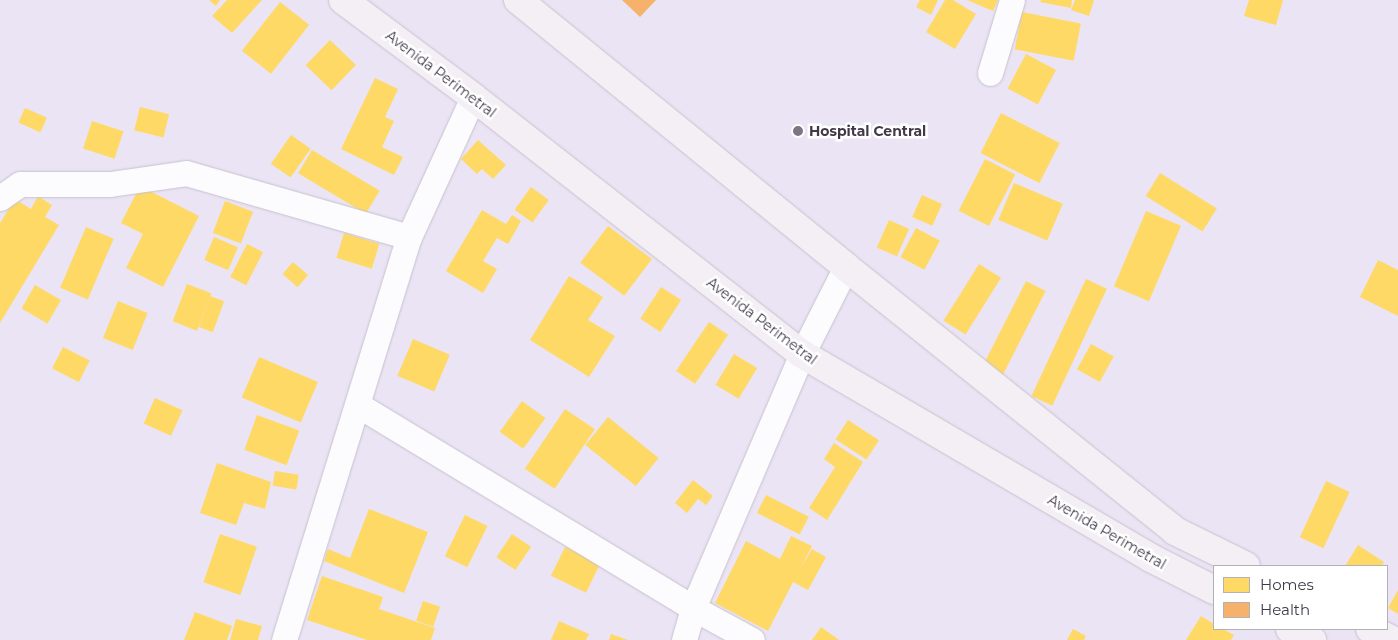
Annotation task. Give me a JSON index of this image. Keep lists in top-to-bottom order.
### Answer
{
  "streets": {
    "main road": ["Avenida Perimetral"]
  },
  "places": ["Hospital Central"],
  "legend": ["Homes", "Health"]
}
